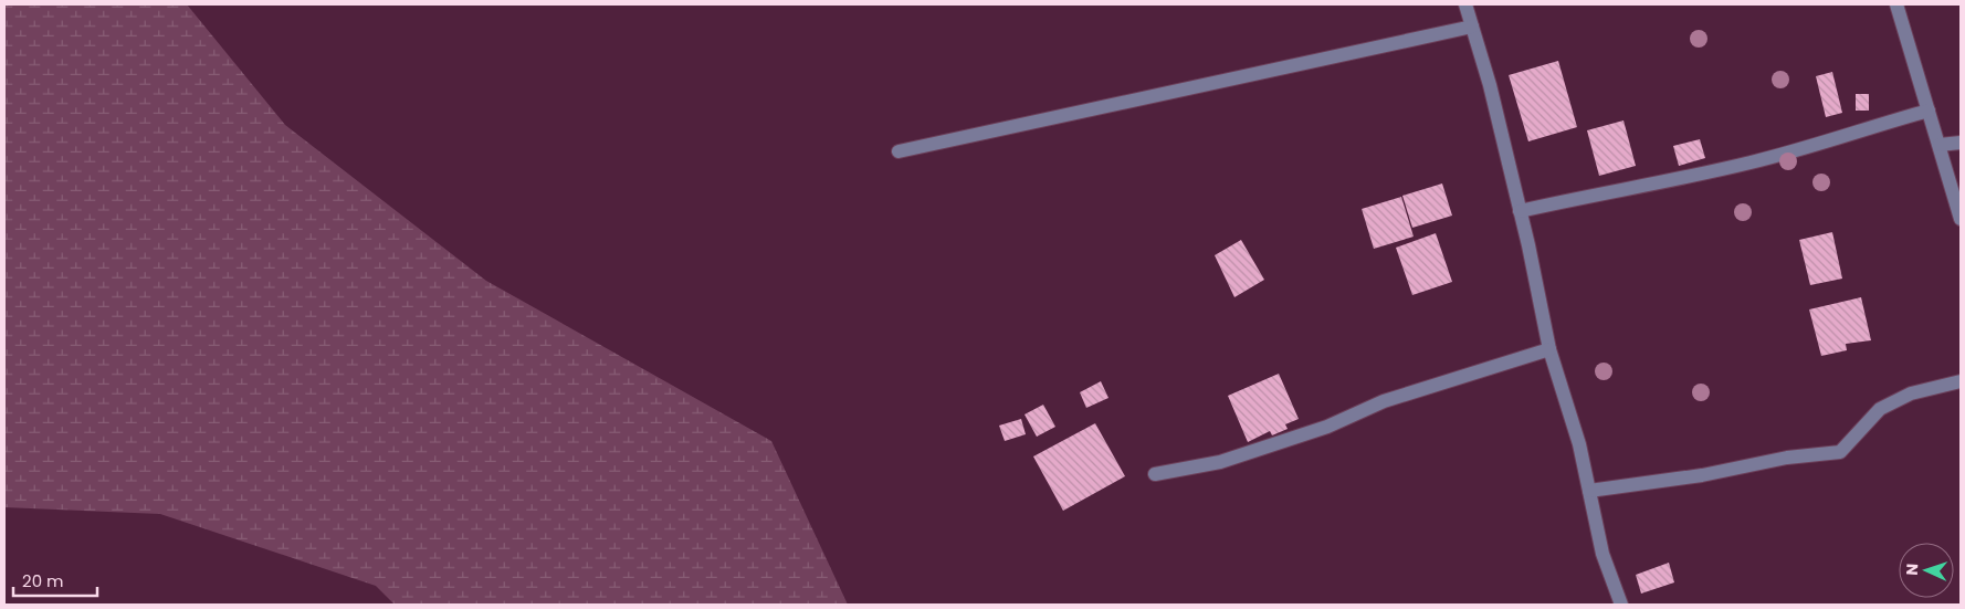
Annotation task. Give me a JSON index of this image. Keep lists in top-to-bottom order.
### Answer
{
  "scale_bar": "20 m",
  "north": "left"
}
